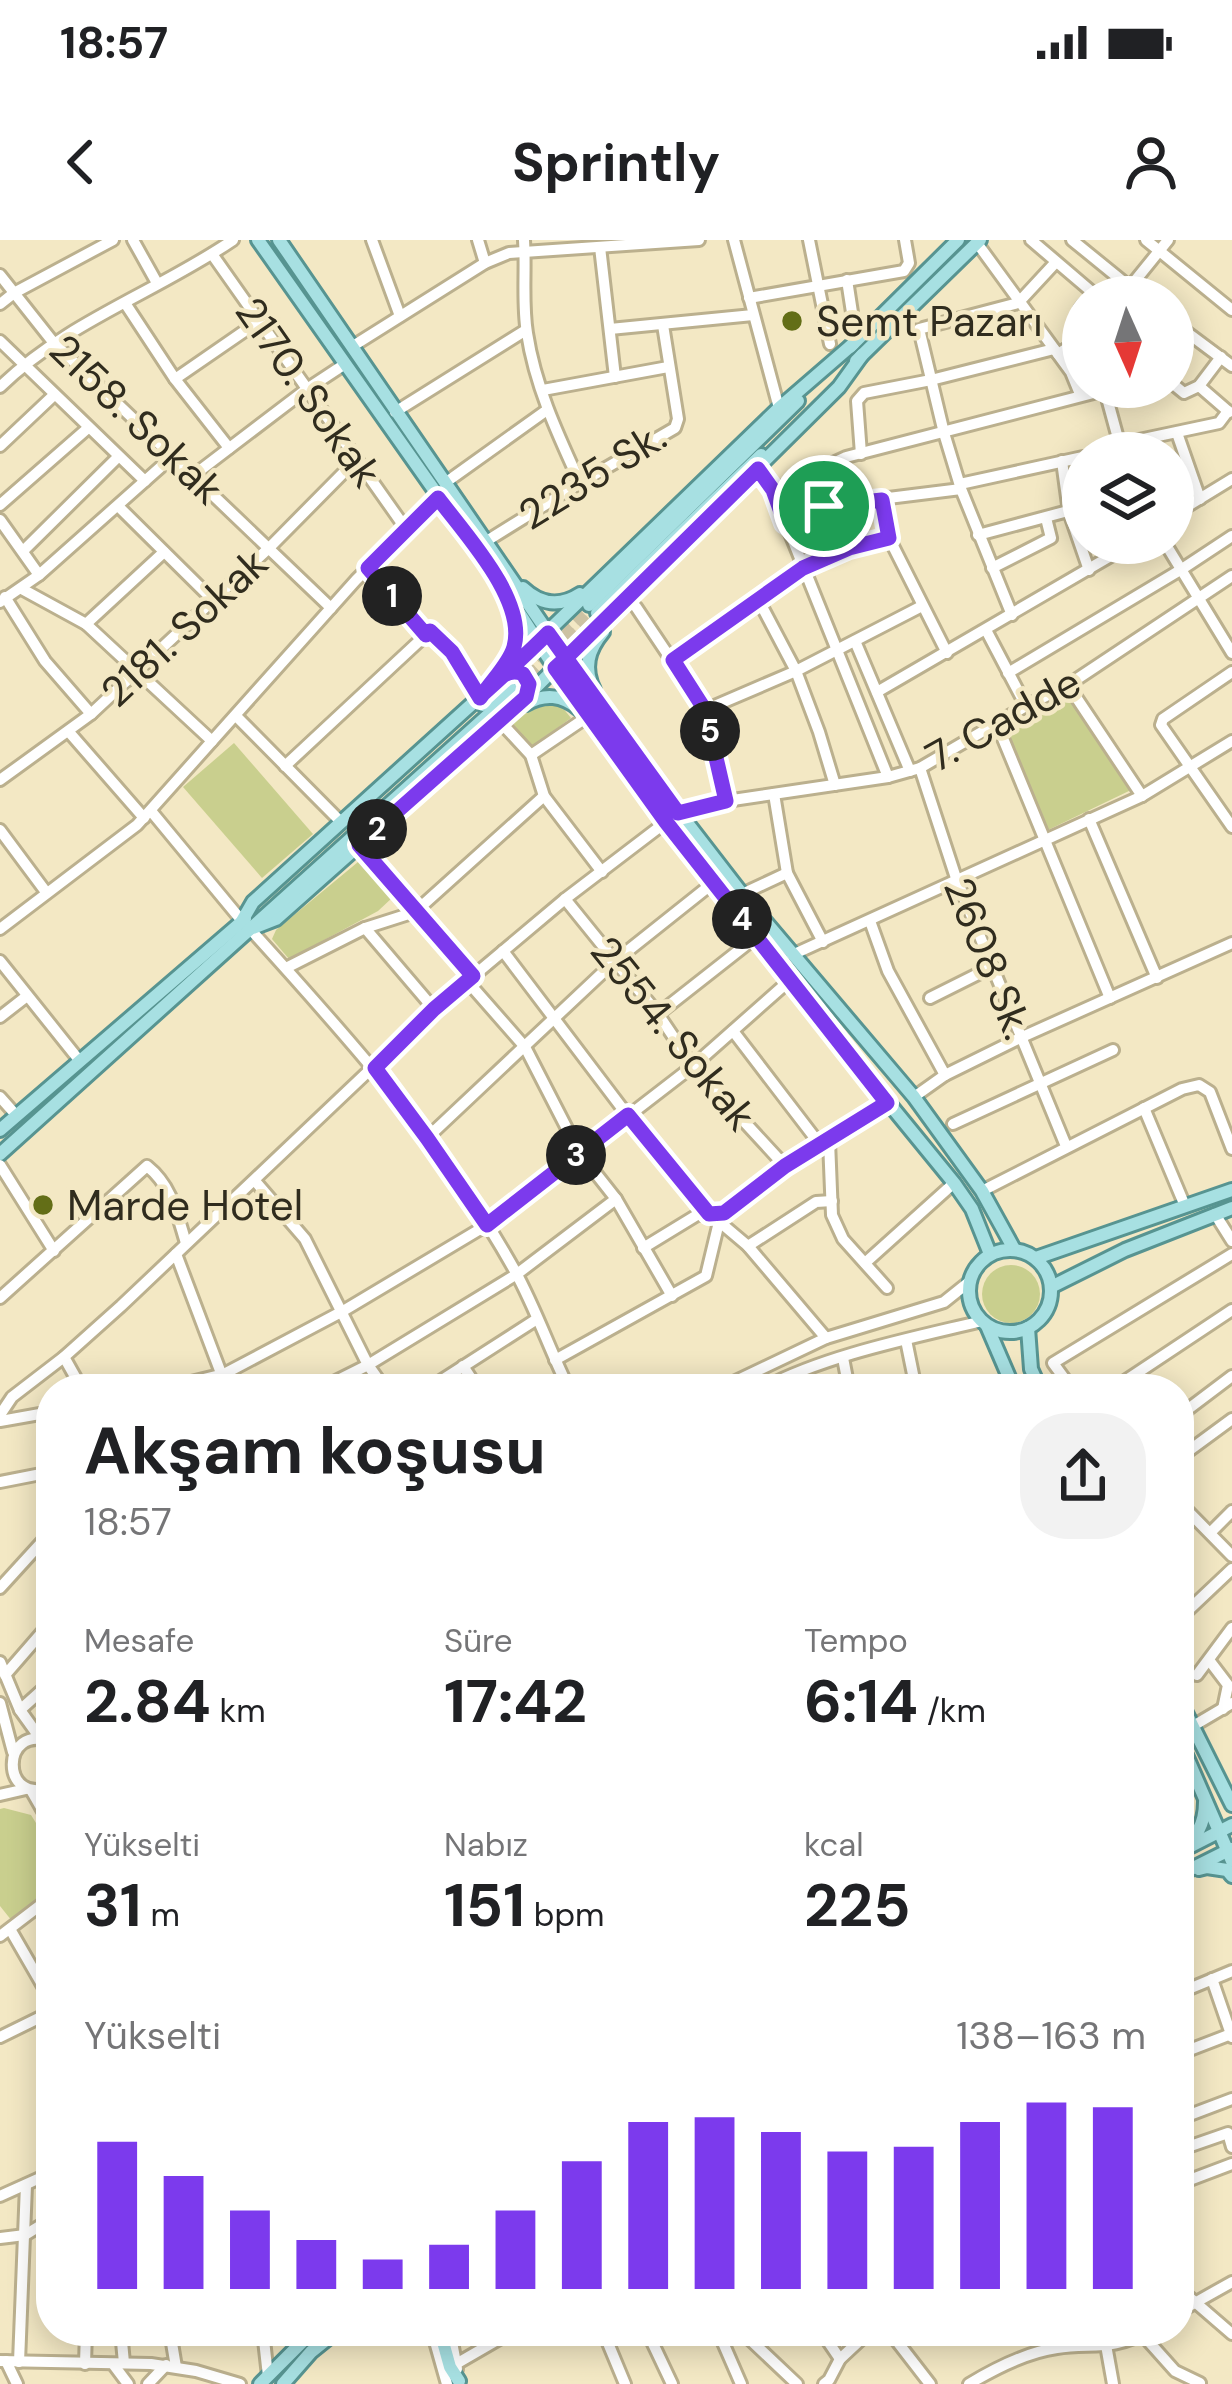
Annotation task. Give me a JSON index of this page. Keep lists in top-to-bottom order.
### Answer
{
  "streets": {
    "street": [
      "2170. Sokak",
      "2158. Sokak",
      "2235 Sk.",
      "2181. Sokak",
      "7. Cadde",
      "2608 Sk.",
      "2554. Sokak"
    ]
  },
  "crossings": [
    ["2170. Sokak", "2181. Sokak"],
    ["2158. Sokak", "2181. Sokak"],
    ["7. Cadde", "2608 Sk."]
  ],
  "places": ["Semt Pazarı", "Marde Hotel"],
  "north": "bottom",
  "page": {
    "status": "18:57",
    "header": "Sprintly",
    "pins": [
      "1",
      "5",
      "2",
      "4",
      "3"
    ],
    "heading": ["Akşam koşusu", "18:57"],
    "stats": [
      ["Mesafe", "2.84 km"],
      ["Süre", "17:42"],
      ["Tempo", "6:14 /km"],
      ["Yükselti", "31 m"],
      ["Nabız", "151 bpm"],
      ["kcal", "225"]
    ],
    "chart": ["Yükselti", "138–163 m"]
  }
}
